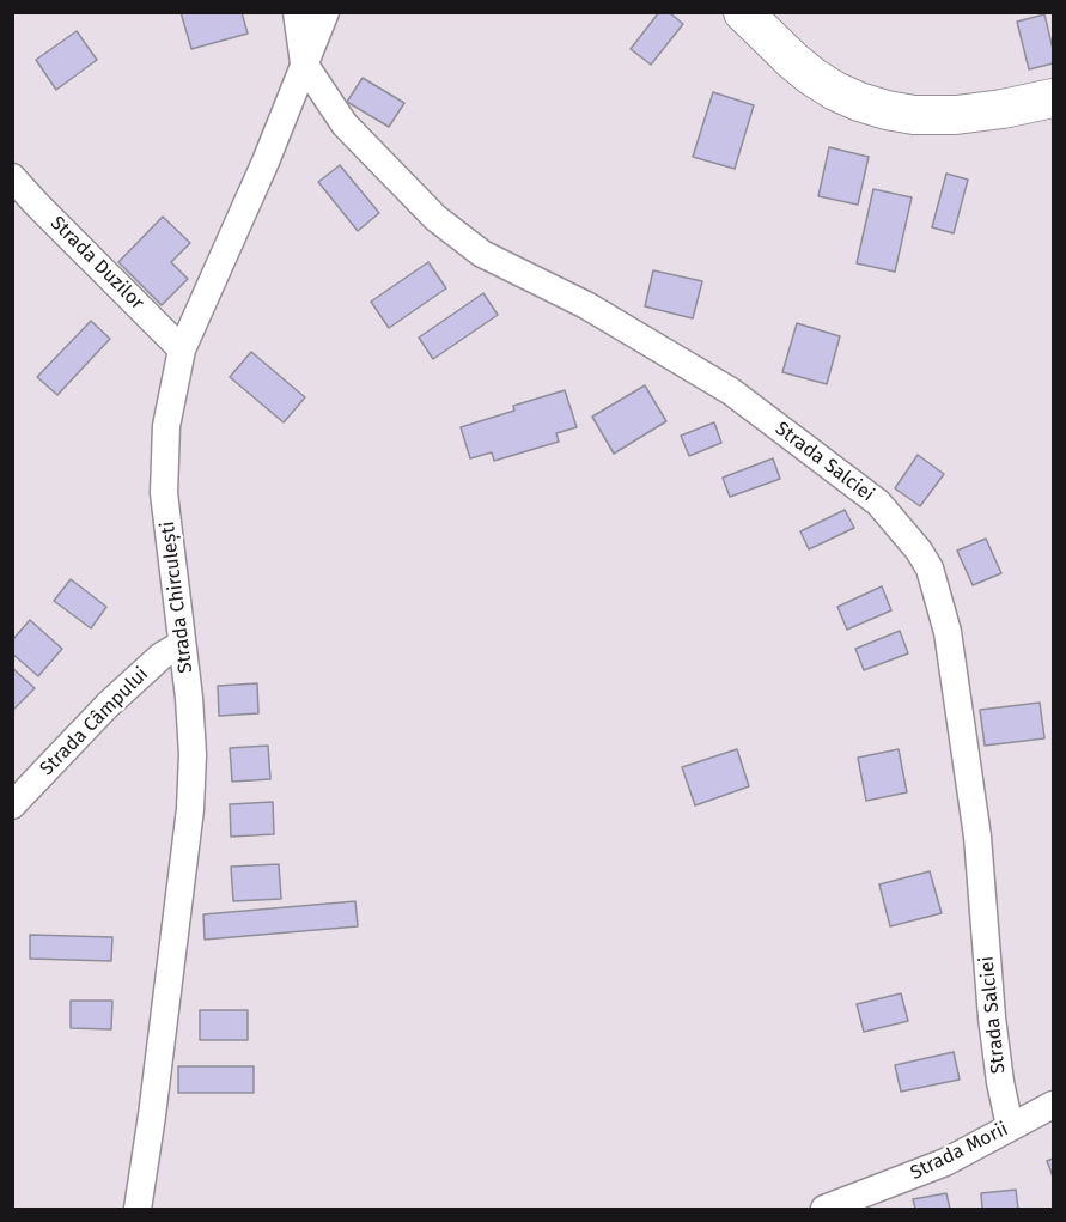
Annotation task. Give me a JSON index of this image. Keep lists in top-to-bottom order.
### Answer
{
  "streets": {
    "street": [
      "Strada Duzilor",
      "Strada Salciei",
      "Strada Chirculești",
      "Strada Câmpului",
      "Strada Morii"
    ]
  },
  "crossings": [
    ["Strada Duzilor", "Strada Chirculești"],
    ["Strada Salciei", "Strada Chirculești"],
    ["Strada Salciei", "Strada Morii"],
    ["Strada Chirculești", "Strada Câmpului"]
  ]
}
